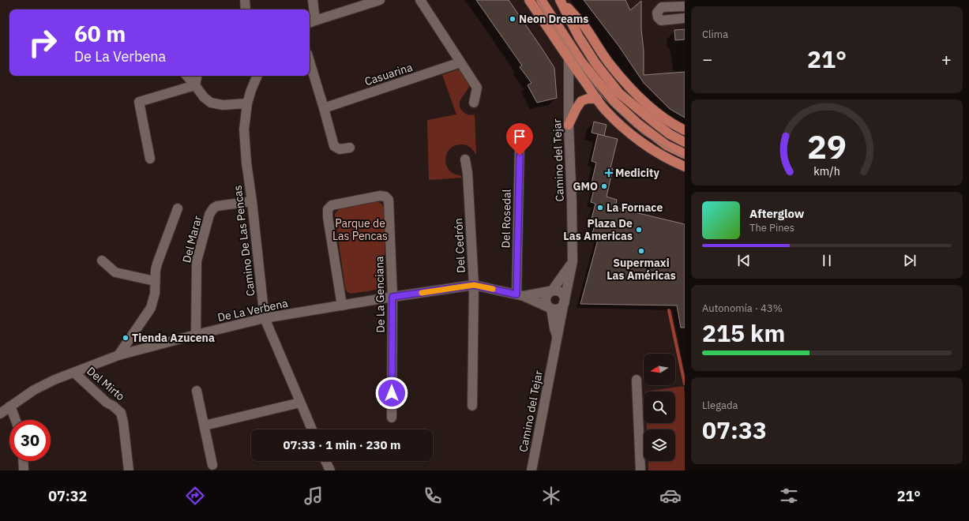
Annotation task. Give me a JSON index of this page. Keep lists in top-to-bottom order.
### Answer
{
  "streets": {
    "street": [
      "Casuarina",
      "Camino del Tejar",
      "Del Rosedal",
      "Del Marar",
      "Camino De Las Pencas",
      "Del Cedrón",
      "De La Genciana",
      "De La Verbena",
      "Del Mirto"
    ]
  },
  "crossings": [
    ["Camino del Tejar", "De La Verbena"],
    ["Del Rosedal", "De La Verbena"],
    ["Del Marar", "Camino De Las Pencas"],
    ["Del Marar", "De La Verbena"],
    ["Camino De Las Pencas", "De La Verbena"],
    ["Del Cedrón", "De La Verbena"],
    ["De La Genciana", "De La Verbena"],
    ["De La Verbena", "Del Mirto"]
  ],
  "parks": ["Parque de Las Pencas"],
  "places": {
    "other": [
      "Neon Dreams",
      "GMO",
      "La Fornace",
      "Plaza De Las Americas",
      "Supermaxi Las Américas",
      "Tienda Azucena"
    ],
    "health": ["Medicity"]
  },
  "north": "left",
  "page": {
    "tile": [
      "Clima",
      ["Autonomía · 43%", "215 km"],
      ["Llegada", "07:33"]
    ],
    "turn": ["60 m", "De La Verbena"],
    "heat": ["−", "21°", "+"],
    "song": ["Afterglow", "The Pines"],
    "limit": "30",
    "trip": "07:33 · 1 min · 230 m",
    "tabs": ["07:32", "21°"],
    "gauge": ["29", "km/h"]
  }
}
